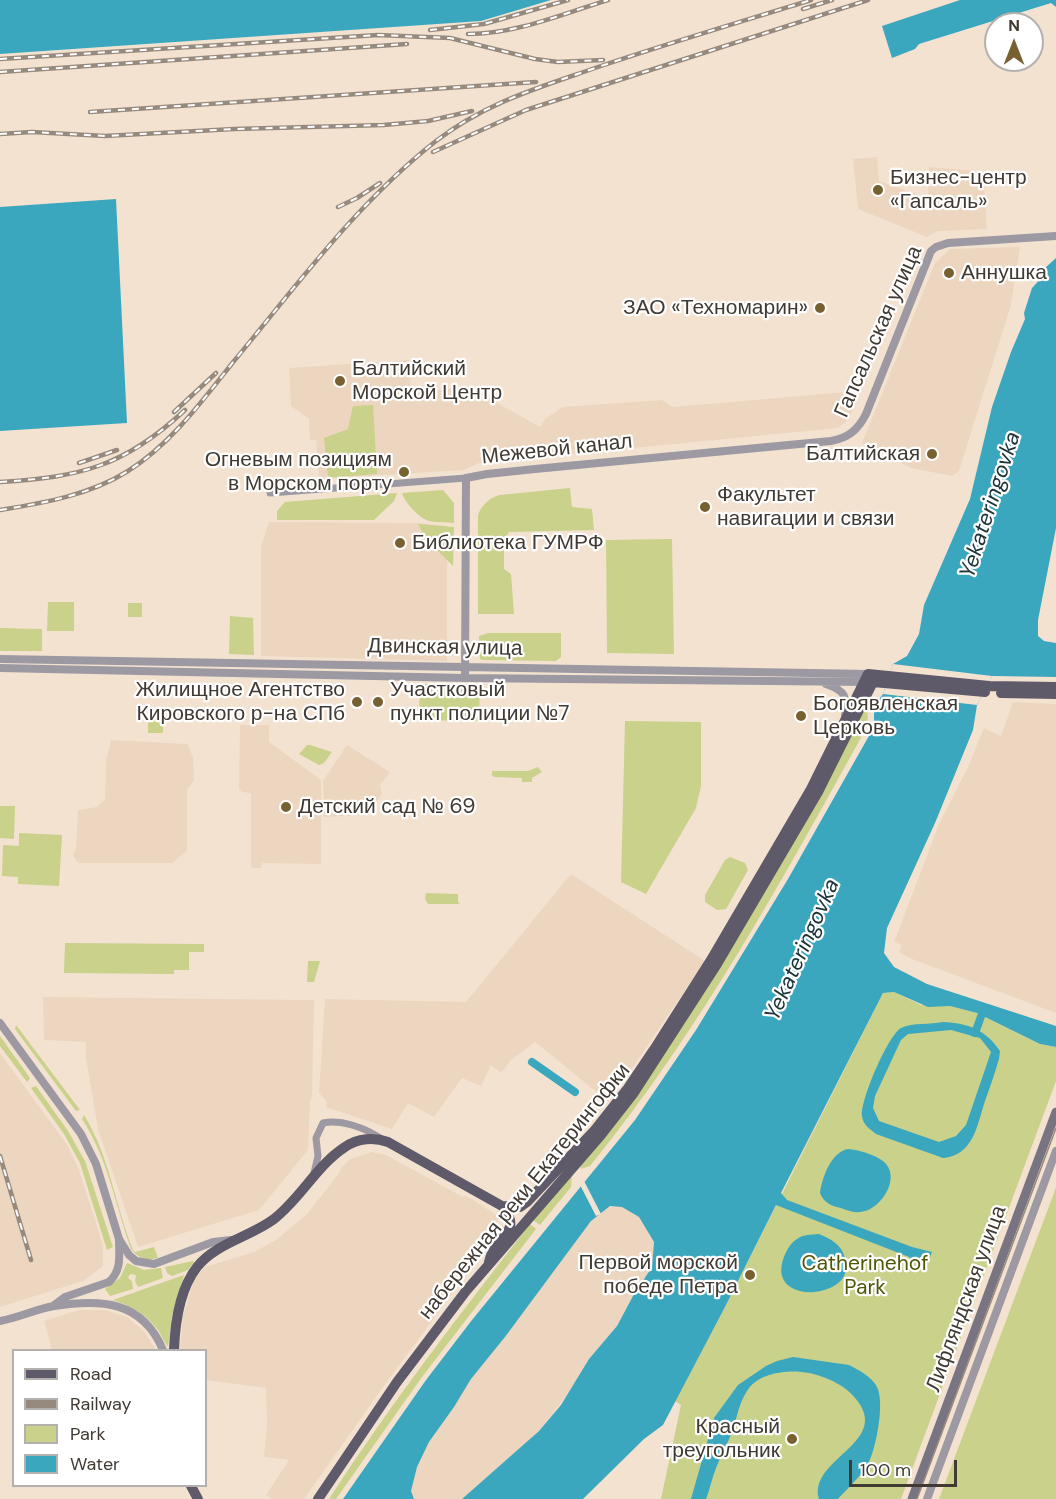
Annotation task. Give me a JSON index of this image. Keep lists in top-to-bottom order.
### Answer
{
  "streets": {
    "main road": ["Двинская улица", "набережная реки Екатерингофки", "Лифляндская улица"],
    "street": ["Гапсальская улица", "Межевой канал"]
  },
  "crossings": [
    ["Гапсальская улица", "Межевой канал"],
    ["Двинская улица", "набережная реки Екатерингофки"]
  ],
  "water": ["Yekateringovka"],
  "parks": ["Catherinehof Park"],
  "places": [
    "Бизнес-центр «Гапсаль»",
    "Аннушка",
    "ЗАО «Техномарин»",
    "Балтийский Морской Центр",
    "Балтийская",
    "Огневым позициям в Морском порту",
    "Факультет навигации и связи",
    "Библиотека ГУМРФ",
    "Жилищное Агентство Кировского р-на СПб",
    "Участковый пункт полиции №7",
    "Богоявленская Церковь",
    "Детский сад № 69",
    "Первой морской победе Петра",
    "Красный треугольник"
  ],
  "legend": [
    "Road",
    "Railway",
    "Park",
    "Water"
  ],
  "scale_bar": "100 m",
  "north": "top"
}
